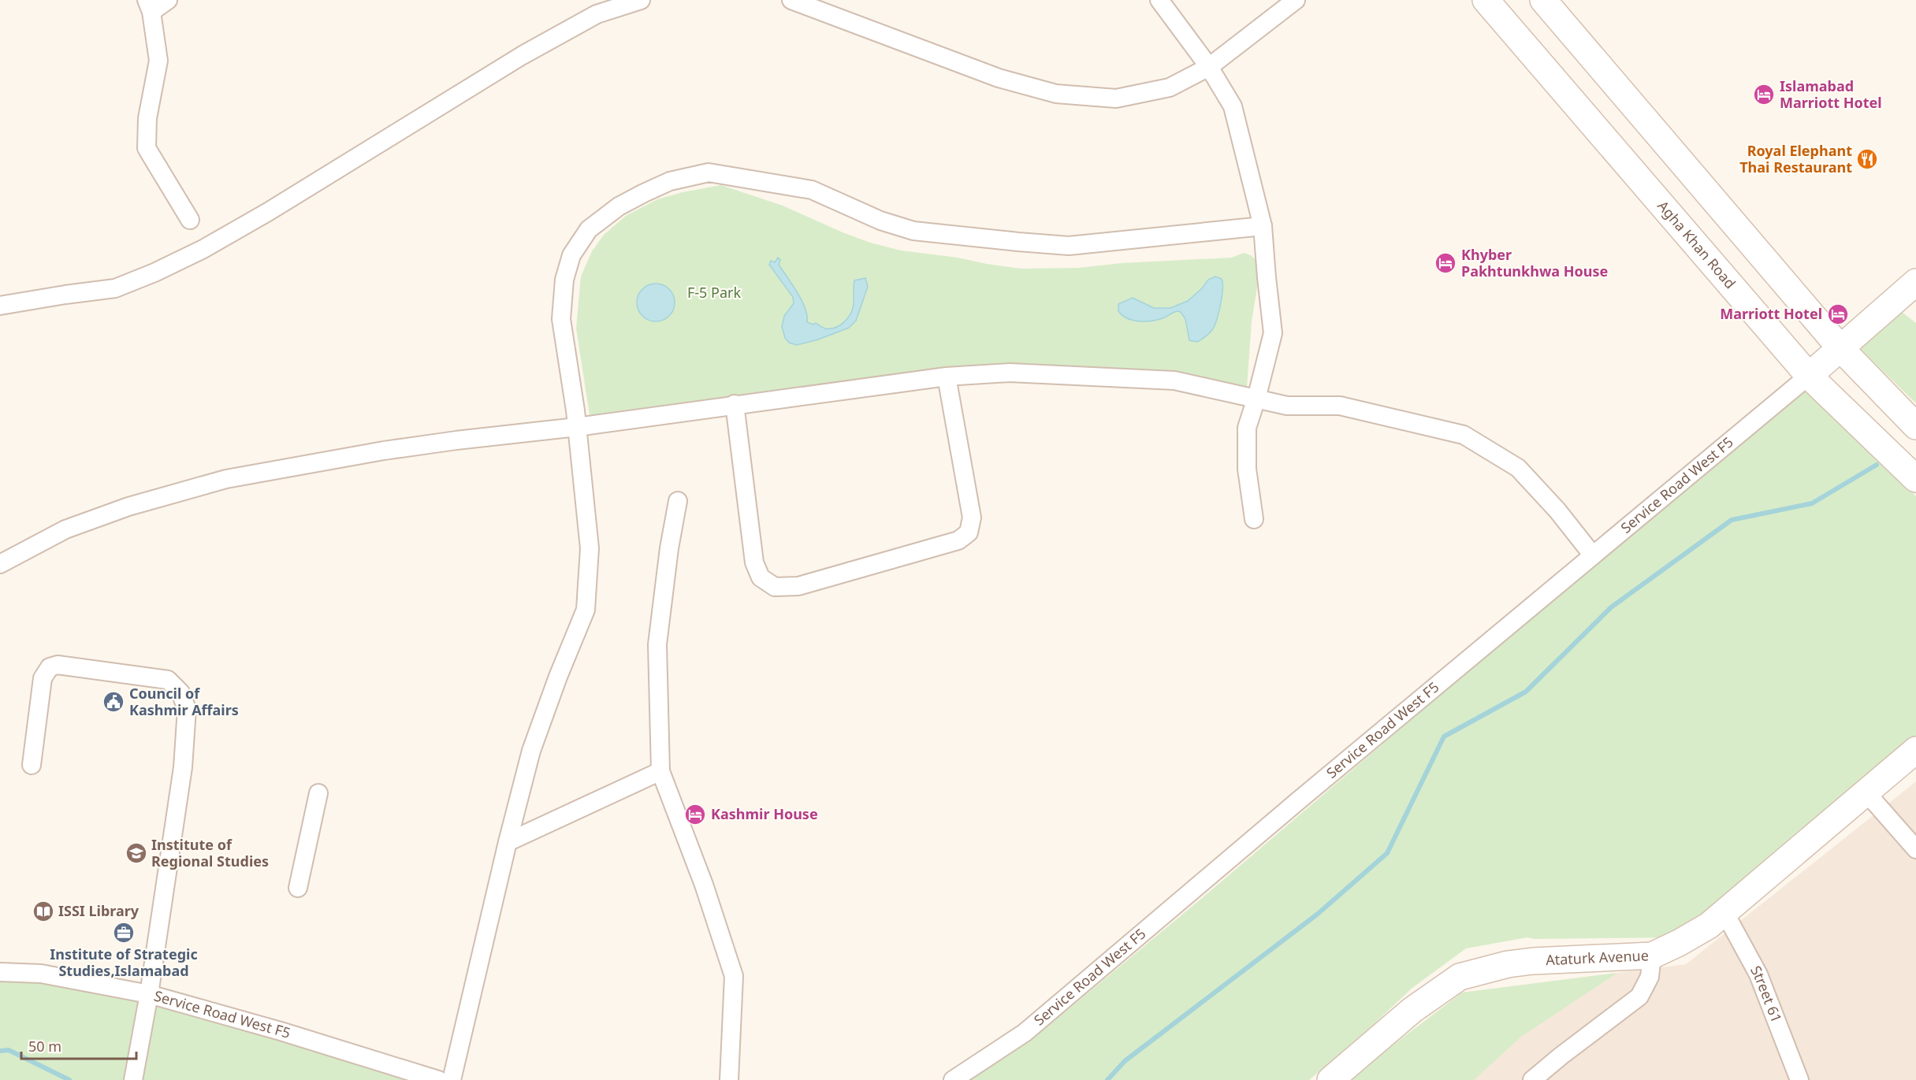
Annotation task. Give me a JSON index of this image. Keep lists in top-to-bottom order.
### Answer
{
  "streets": {
    "street": [
      "Agha Khan Road",
      "Service Road West F5",
      "Ataturk Avenue",
      "Street 61"
    ]
  },
  "crossings": [
    ["Agha Khan Road", "Service Road West F5"],
    ["Ataturk Avenue", "Street 61"]
  ],
  "parks": ["F-5 Park"],
  "places": {
    "hotel": [
      "Islamabad Marriott Hotel",
      "Khyber Pakhtunkhwa House",
      "Marriott Hotel",
      "Kashmir House"
    ],
    "restaurant": ["Royal Elephant Thai Restaurant"],
    "public building": ["Council of Kashmir Affairs"],
    "school or university": ["Institute of Regional Studies"],
    "library": ["ISSI Library"],
    "office": ["Institute of Strategic Studies,Islamabad"]
  },
  "scale_bar": "50 m"
}
